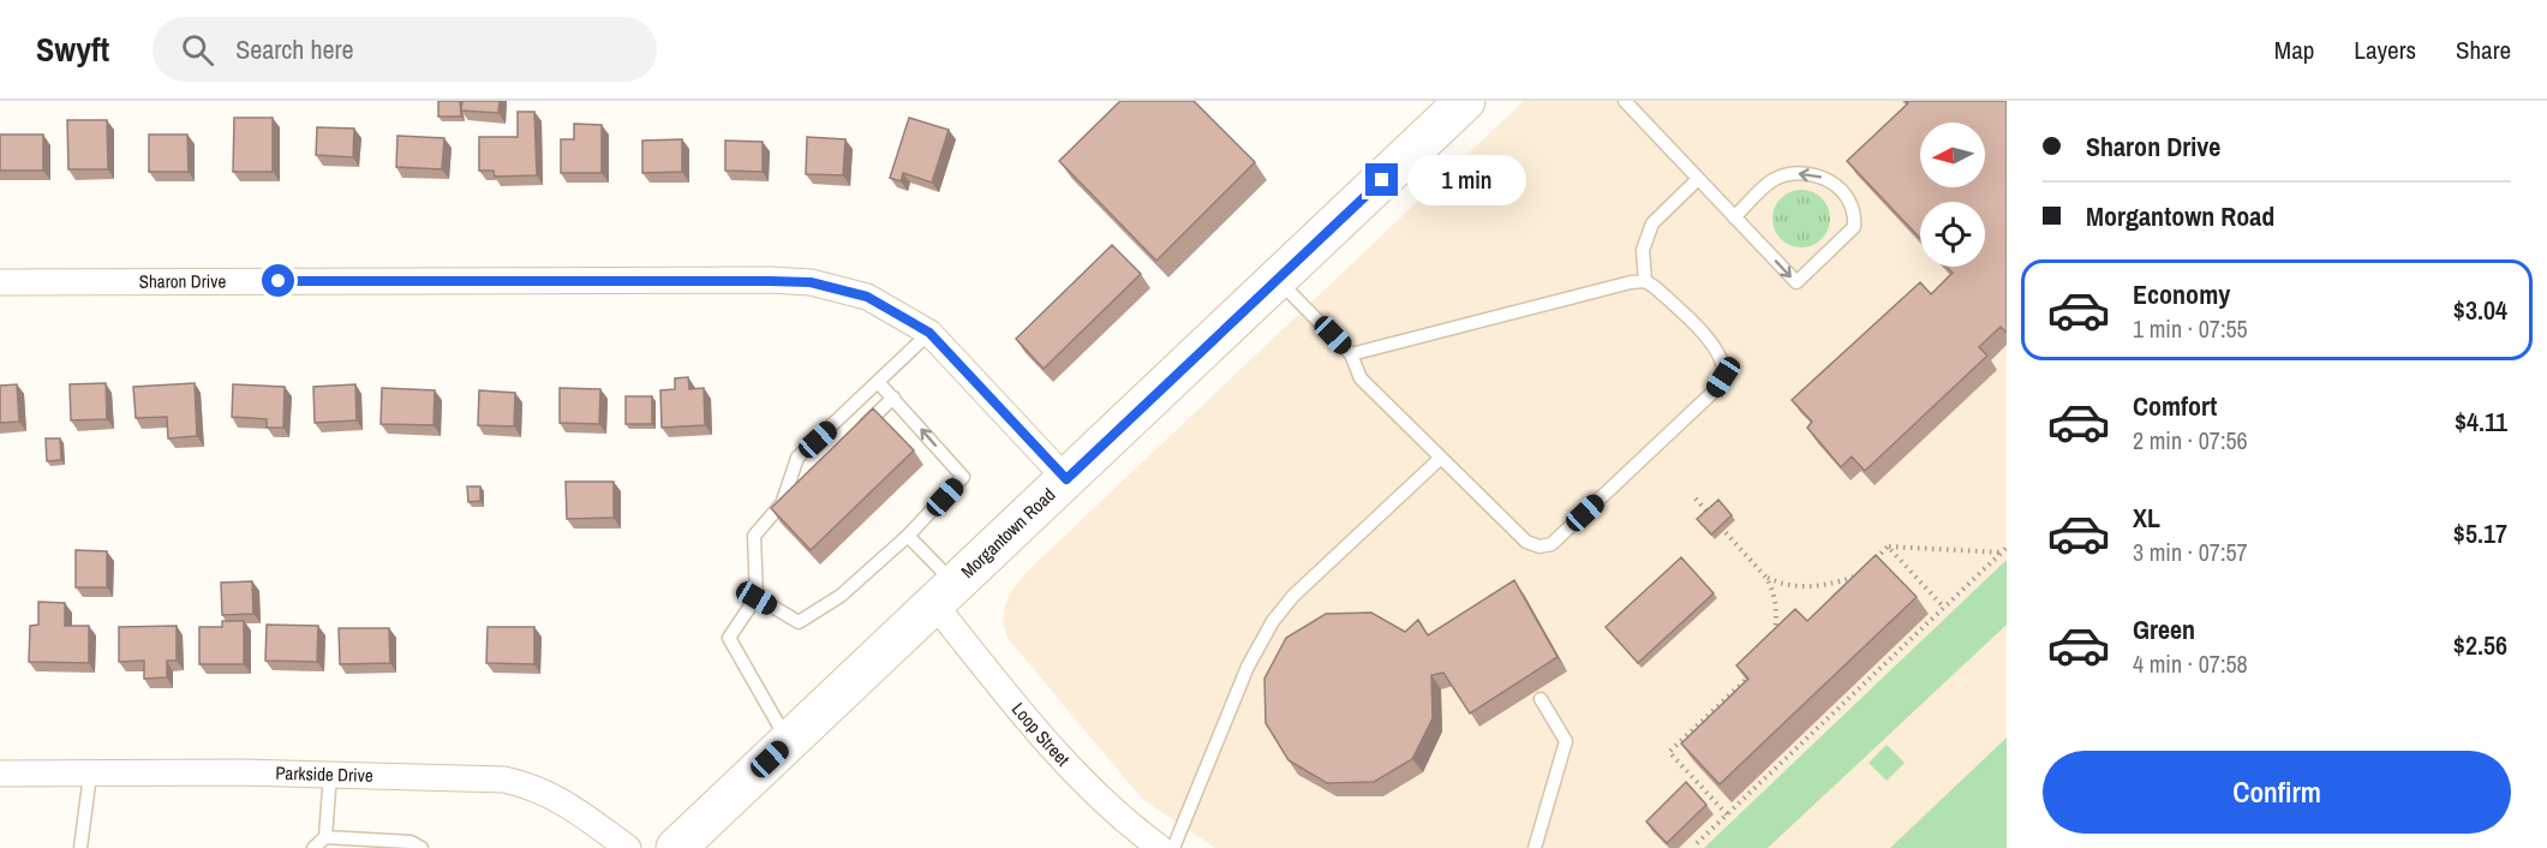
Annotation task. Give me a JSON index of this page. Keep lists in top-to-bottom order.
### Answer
{
  "streets": {
    "main road": ["Morgantown Road"],
    "street": ["Sharon Drive", "Loop Street", "Parkside Drive"]
  },
  "crossings": [
    ["Sharon Drive", "Morgantown Road"],
    ["Morgantown Road", "Loop Street"]
  ],
  "north": "left",
  "page": {
    "header": "Swyft",
    "search": "Search here",
    "nav": ["Map", "Layers", "Share"],
    "banner": ["Sharon Drive", "Morgantown Road"],
    "bubble": "1 min",
    "list": [
      {
        "name": "Economy",
        "note": "1 min · 07:55",
        "value": "$3.04"
      },
      {
        "name": "Comfort",
        "note": "2 min · 07:56",
        "value": "$4.11"
      },
      {
        "name": "XL",
        "note": "3 min · 07:57",
        "value": "$5.17"
      },
      {
        "name": "Green",
        "note": "4 min · 07:58",
        "value": "$2.56"
      }
    ],
    "buttons": "Confirm"
  }
}
